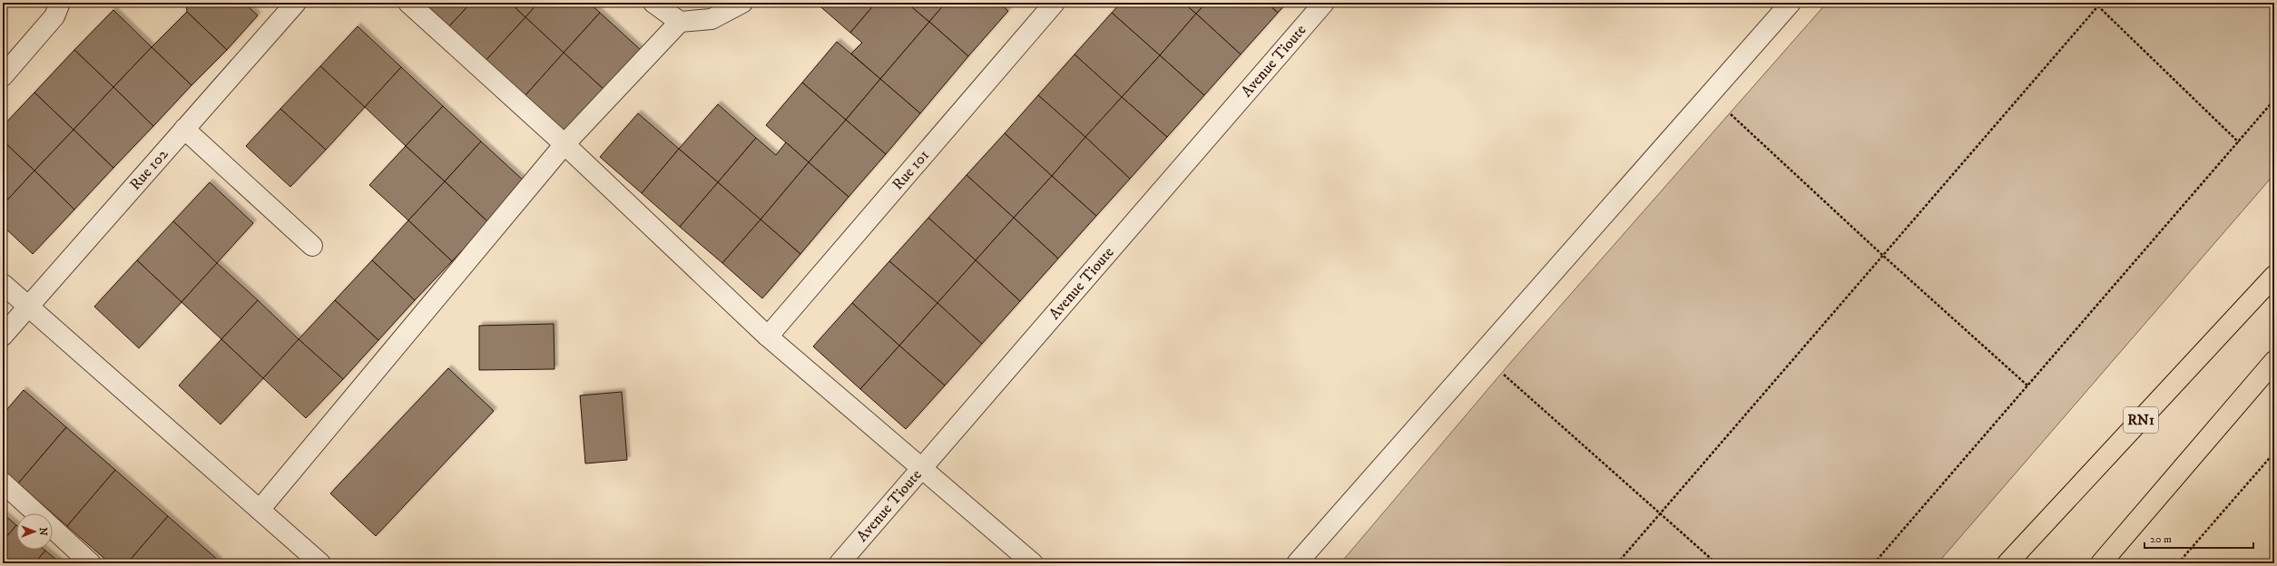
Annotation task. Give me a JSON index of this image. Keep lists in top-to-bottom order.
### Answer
{
  "streets": {
    "highway": ["RN1"],
    "street": ["Avenue Tioute", "Rue 102", "Rue 101"]
  },
  "scale_bar": "20 m",
  "north": "right"
}
